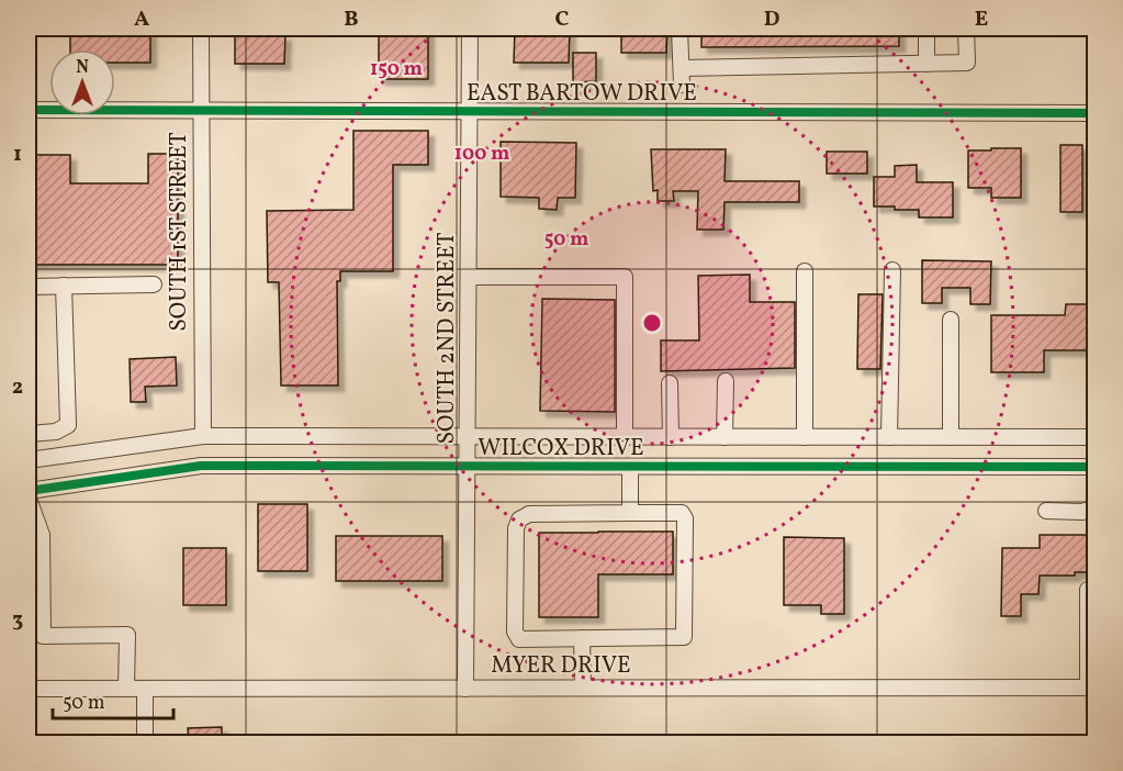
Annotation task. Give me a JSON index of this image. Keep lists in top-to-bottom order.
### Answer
{
  "streets": {
    "street": [
      "EAST BARTOW DRIVE",
      "SOUTH 1ST STREET",
      "SOUTH 2ND STREET",
      "WILCOX DRIVE",
      "MYER DRIVE"
    ]
  },
  "crossings": [
    ["EAST BARTOW DRIVE", "SOUTH 1ST STREET"],
    ["EAST BARTOW DRIVE", "SOUTH 2ND STREET"],
    ["SOUTH 1ST STREET", "WILCOX DRIVE"],
    ["SOUTH 2ND STREET", "WILCOX DRIVE"],
    ["SOUTH 2ND STREET", "MYER DRIVE"]
  ],
  "scale_bar": "50 m",
  "north": "top",
  "grid": {
    "columns": [
      "A",
      "B",
      "C",
      "D",
      "E"
    ],
    "rows": ["1", "2", "3"]
  },
  "rings": ["150 m", "100 m", "50 m"]
}
